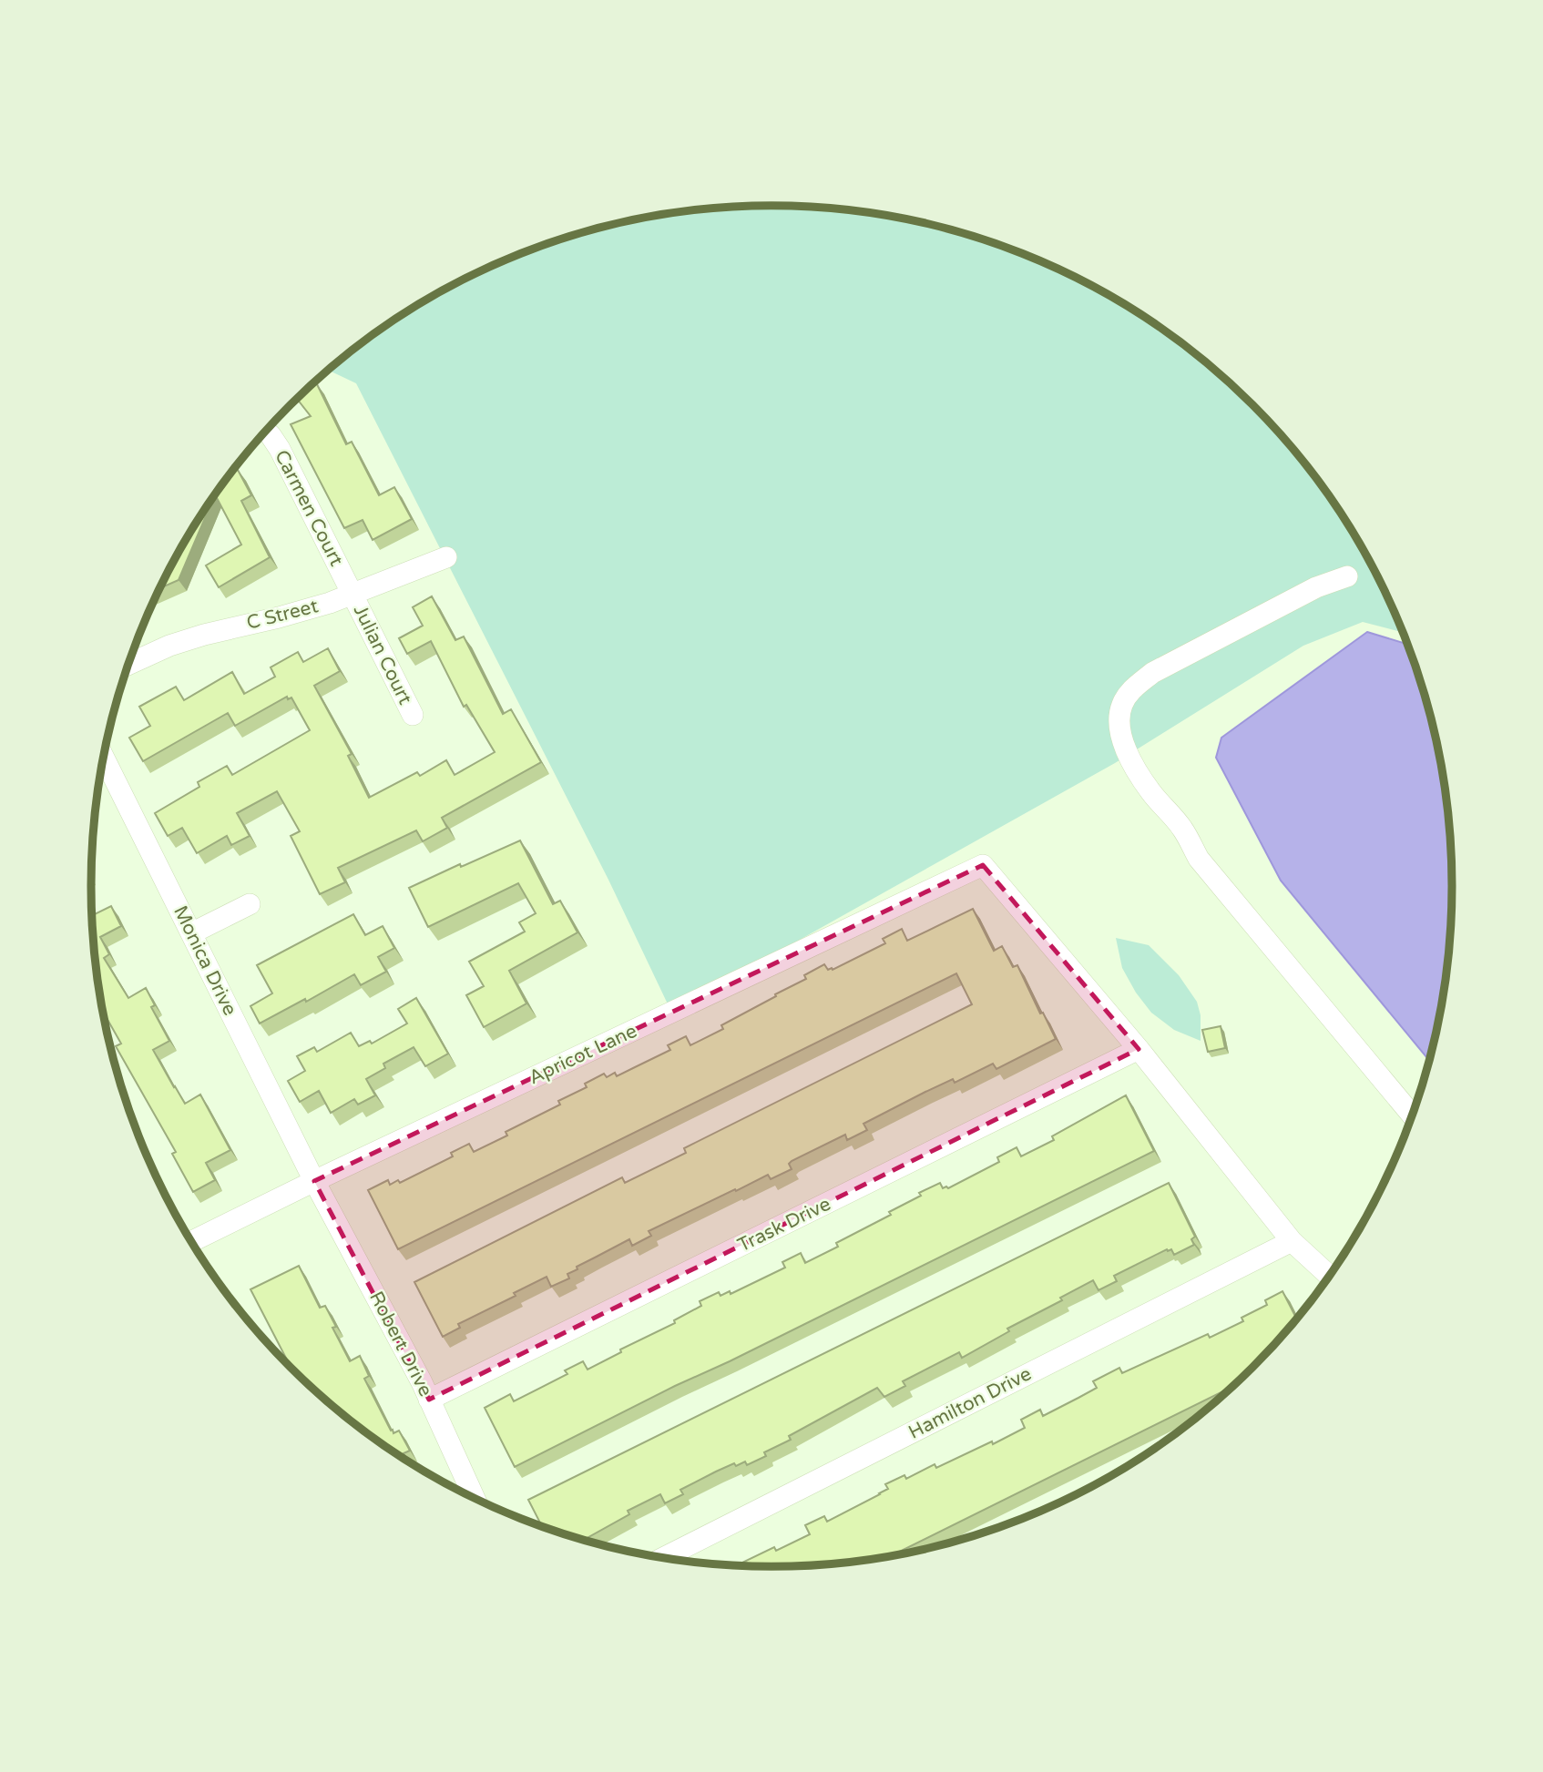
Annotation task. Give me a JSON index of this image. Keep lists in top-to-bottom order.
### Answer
{
  "streets": {
    "street": [
      "Carmen Court",
      "C Street",
      "Julian Court",
      "Monica Drive",
      "Apricot Lane",
      "Trask Drive",
      "Robert Drive",
      "Hamilton Drive"
    ]
  },
  "crossings": [
    ["Carmen Court", "C Street"],
    ["Carmen Court", "Julian Court"],
    ["C Street", "Julian Court"],
    ["Monica Drive", "Apricot Lane"],
    ["Monica Drive", "Robert Drive"],
    ["Apricot Lane", "Trask Drive"],
    ["Apricot Lane", "Robert Drive"],
    ["Trask Drive", "Robert Drive"]
  ]
}
